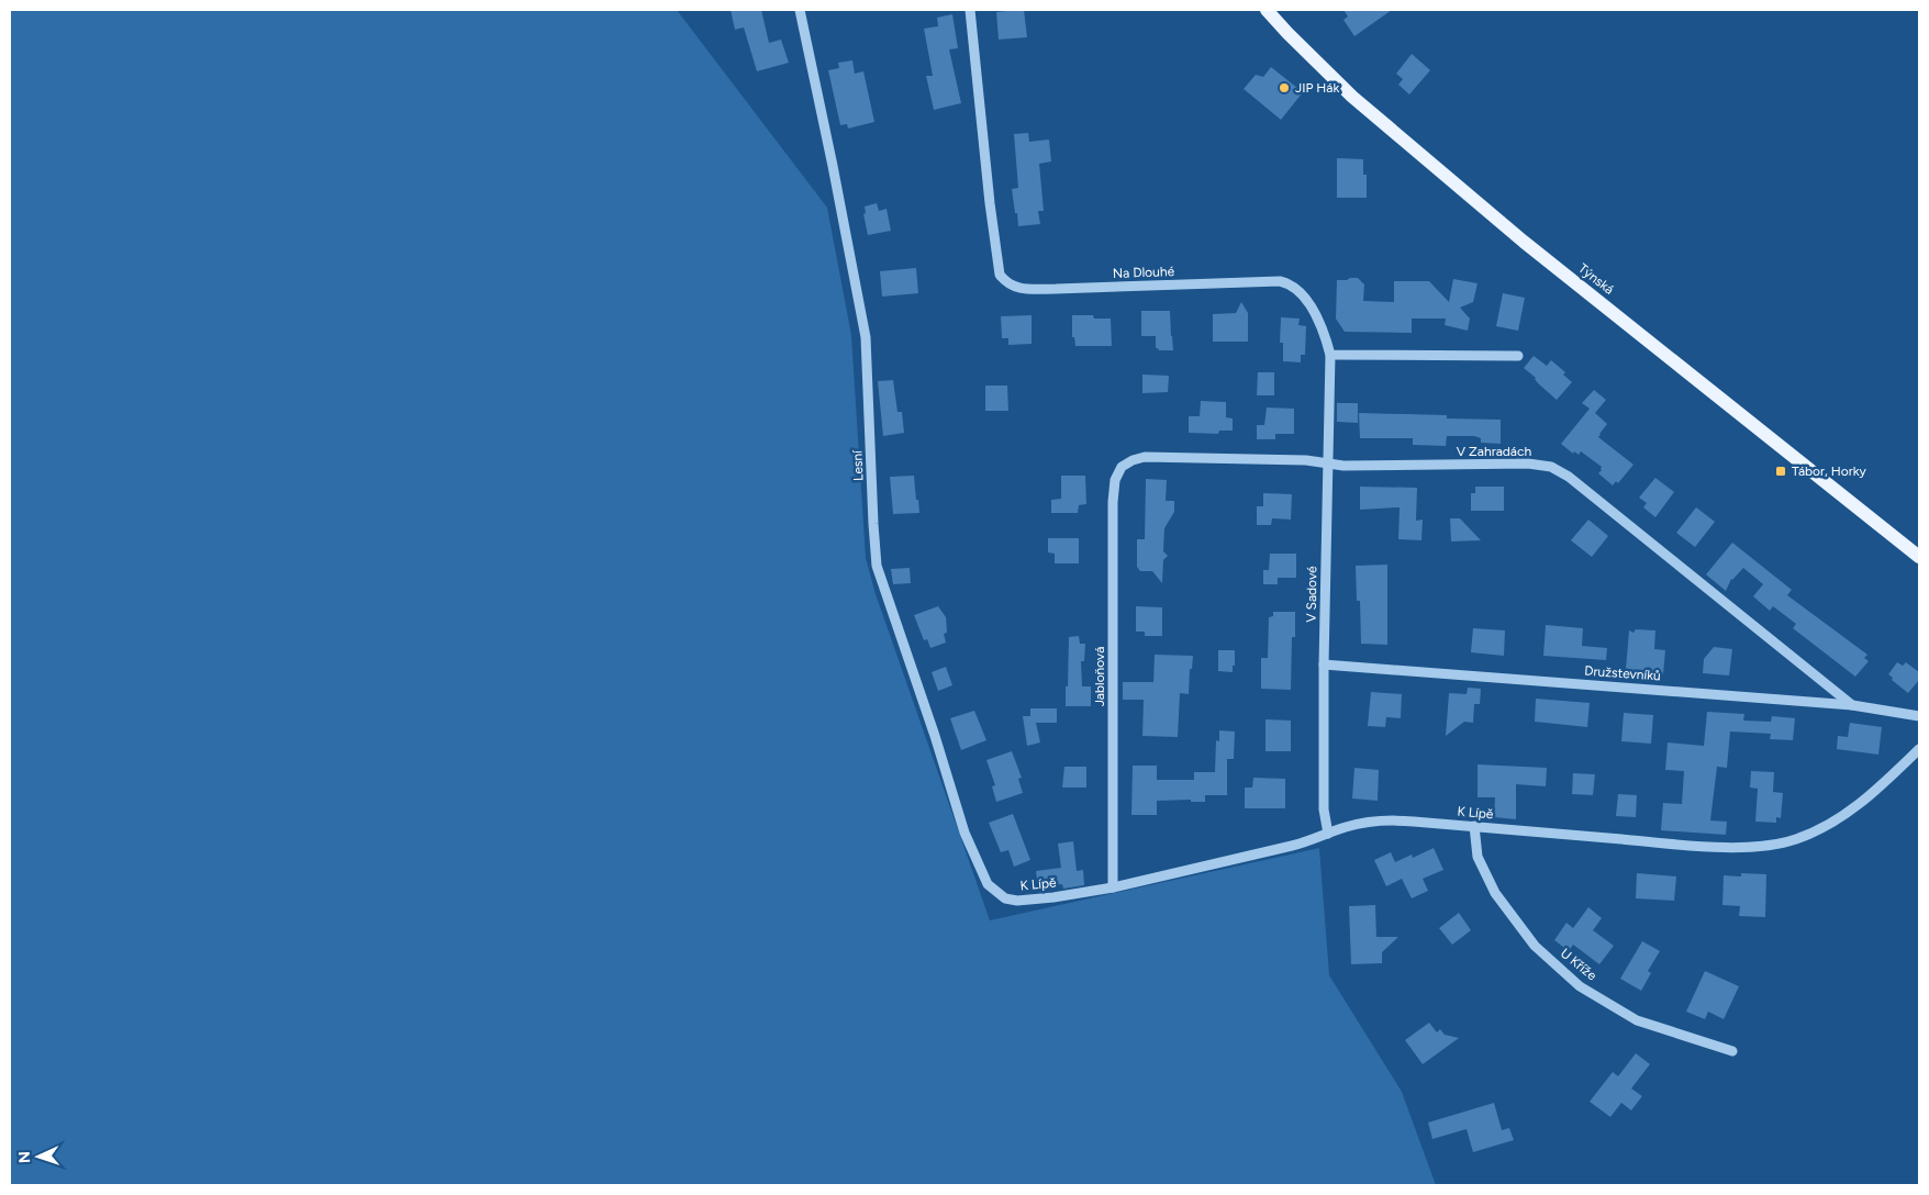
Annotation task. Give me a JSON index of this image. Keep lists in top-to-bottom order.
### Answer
{
  "streets": {
    "main road": ["Týnská"],
    "street": [
      "Na Dlouhé",
      "V Zahradách",
      "Lesní",
      "V Sadové",
      "Družstevníků",
      "Jabloňová",
      "K Lípě",
      "U Kříže"
    ]
  },
  "crossings": [
    ["Na Dlouhé", "V Sadové"],
    ["V Zahradách", "V Sadové"],
    ["V Zahradách", "Družstevníků"],
    ["V Zahradách", "Jabloňová"],
    ["Lesní", "K Lípě"],
    ["V Sadové", "Družstevníků"],
    ["V Sadové", "K Lípě"],
    ["Jabloňová", "K Lípě"],
    ["K Lípě", "U Kříže"]
  ],
  "places": {
    "other": ["JIP Hák"],
    "transit": ["Tábor, Horky"]
  },
  "north": "left"
}
